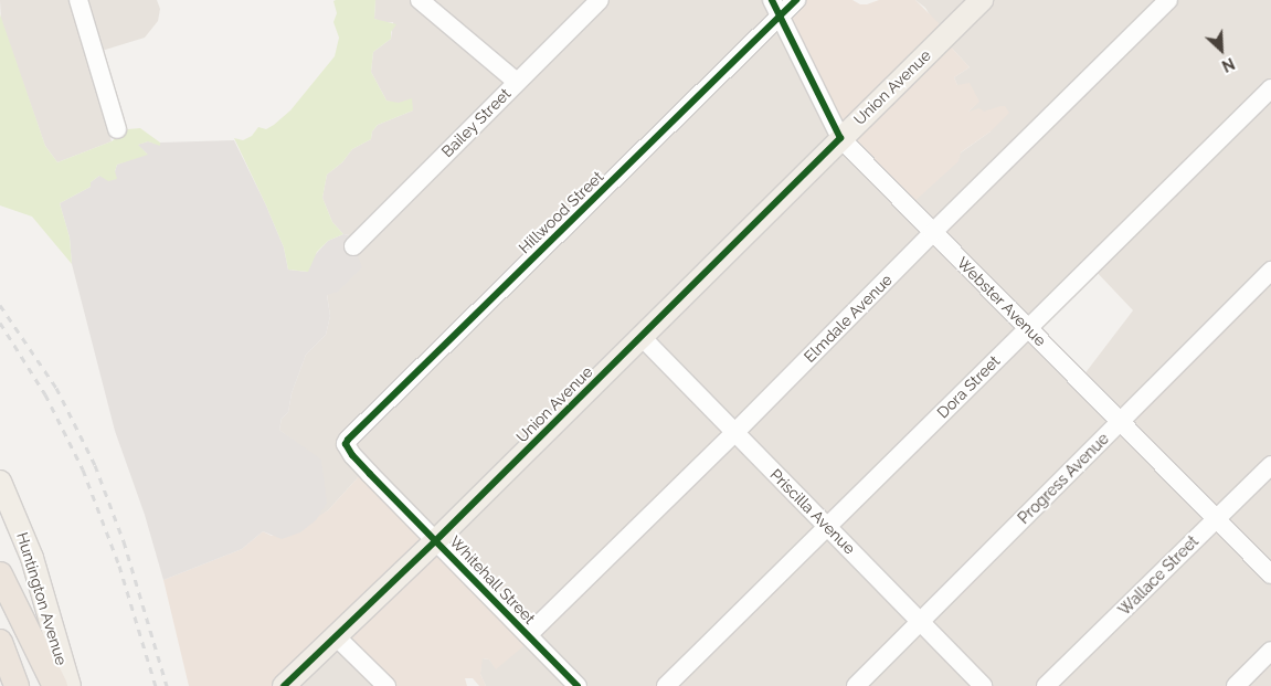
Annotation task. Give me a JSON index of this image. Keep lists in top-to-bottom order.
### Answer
{
  "streets": {
    "main road": ["Union Avenue", "Huntington Avenue"],
    "street": [
      "Bailey Street",
      "Hillwood Street",
      "Webster Avenue",
      "Elmdale Avenue",
      "Dora Street",
      "Progress Avenue",
      "Priscilla Avenue",
      "Wallace Street",
      "Whitehall Street"
    ]
  },
  "crossings": [
    ["Union Avenue", "Webster Avenue"],
    ["Union Avenue", "Priscilla Avenue"],
    ["Union Avenue", "Whitehall Street"],
    ["Hillwood Street", "Webster Avenue"],
    ["Hillwood Street", "Whitehall Street"],
    ["Webster Avenue", "Elmdale Avenue"],
    ["Webster Avenue", "Dora Street"],
    ["Webster Avenue", "Progress Avenue"],
    ["Webster Avenue", "Wallace Street"],
    ["Elmdale Avenue", "Priscilla Avenue"],
    ["Elmdale Avenue", "Whitehall Street"],
    ["Dora Street", "Priscilla Avenue"],
    ["Progress Avenue", "Priscilla Avenue"]
  ],
  "north": "bottom right"
}
